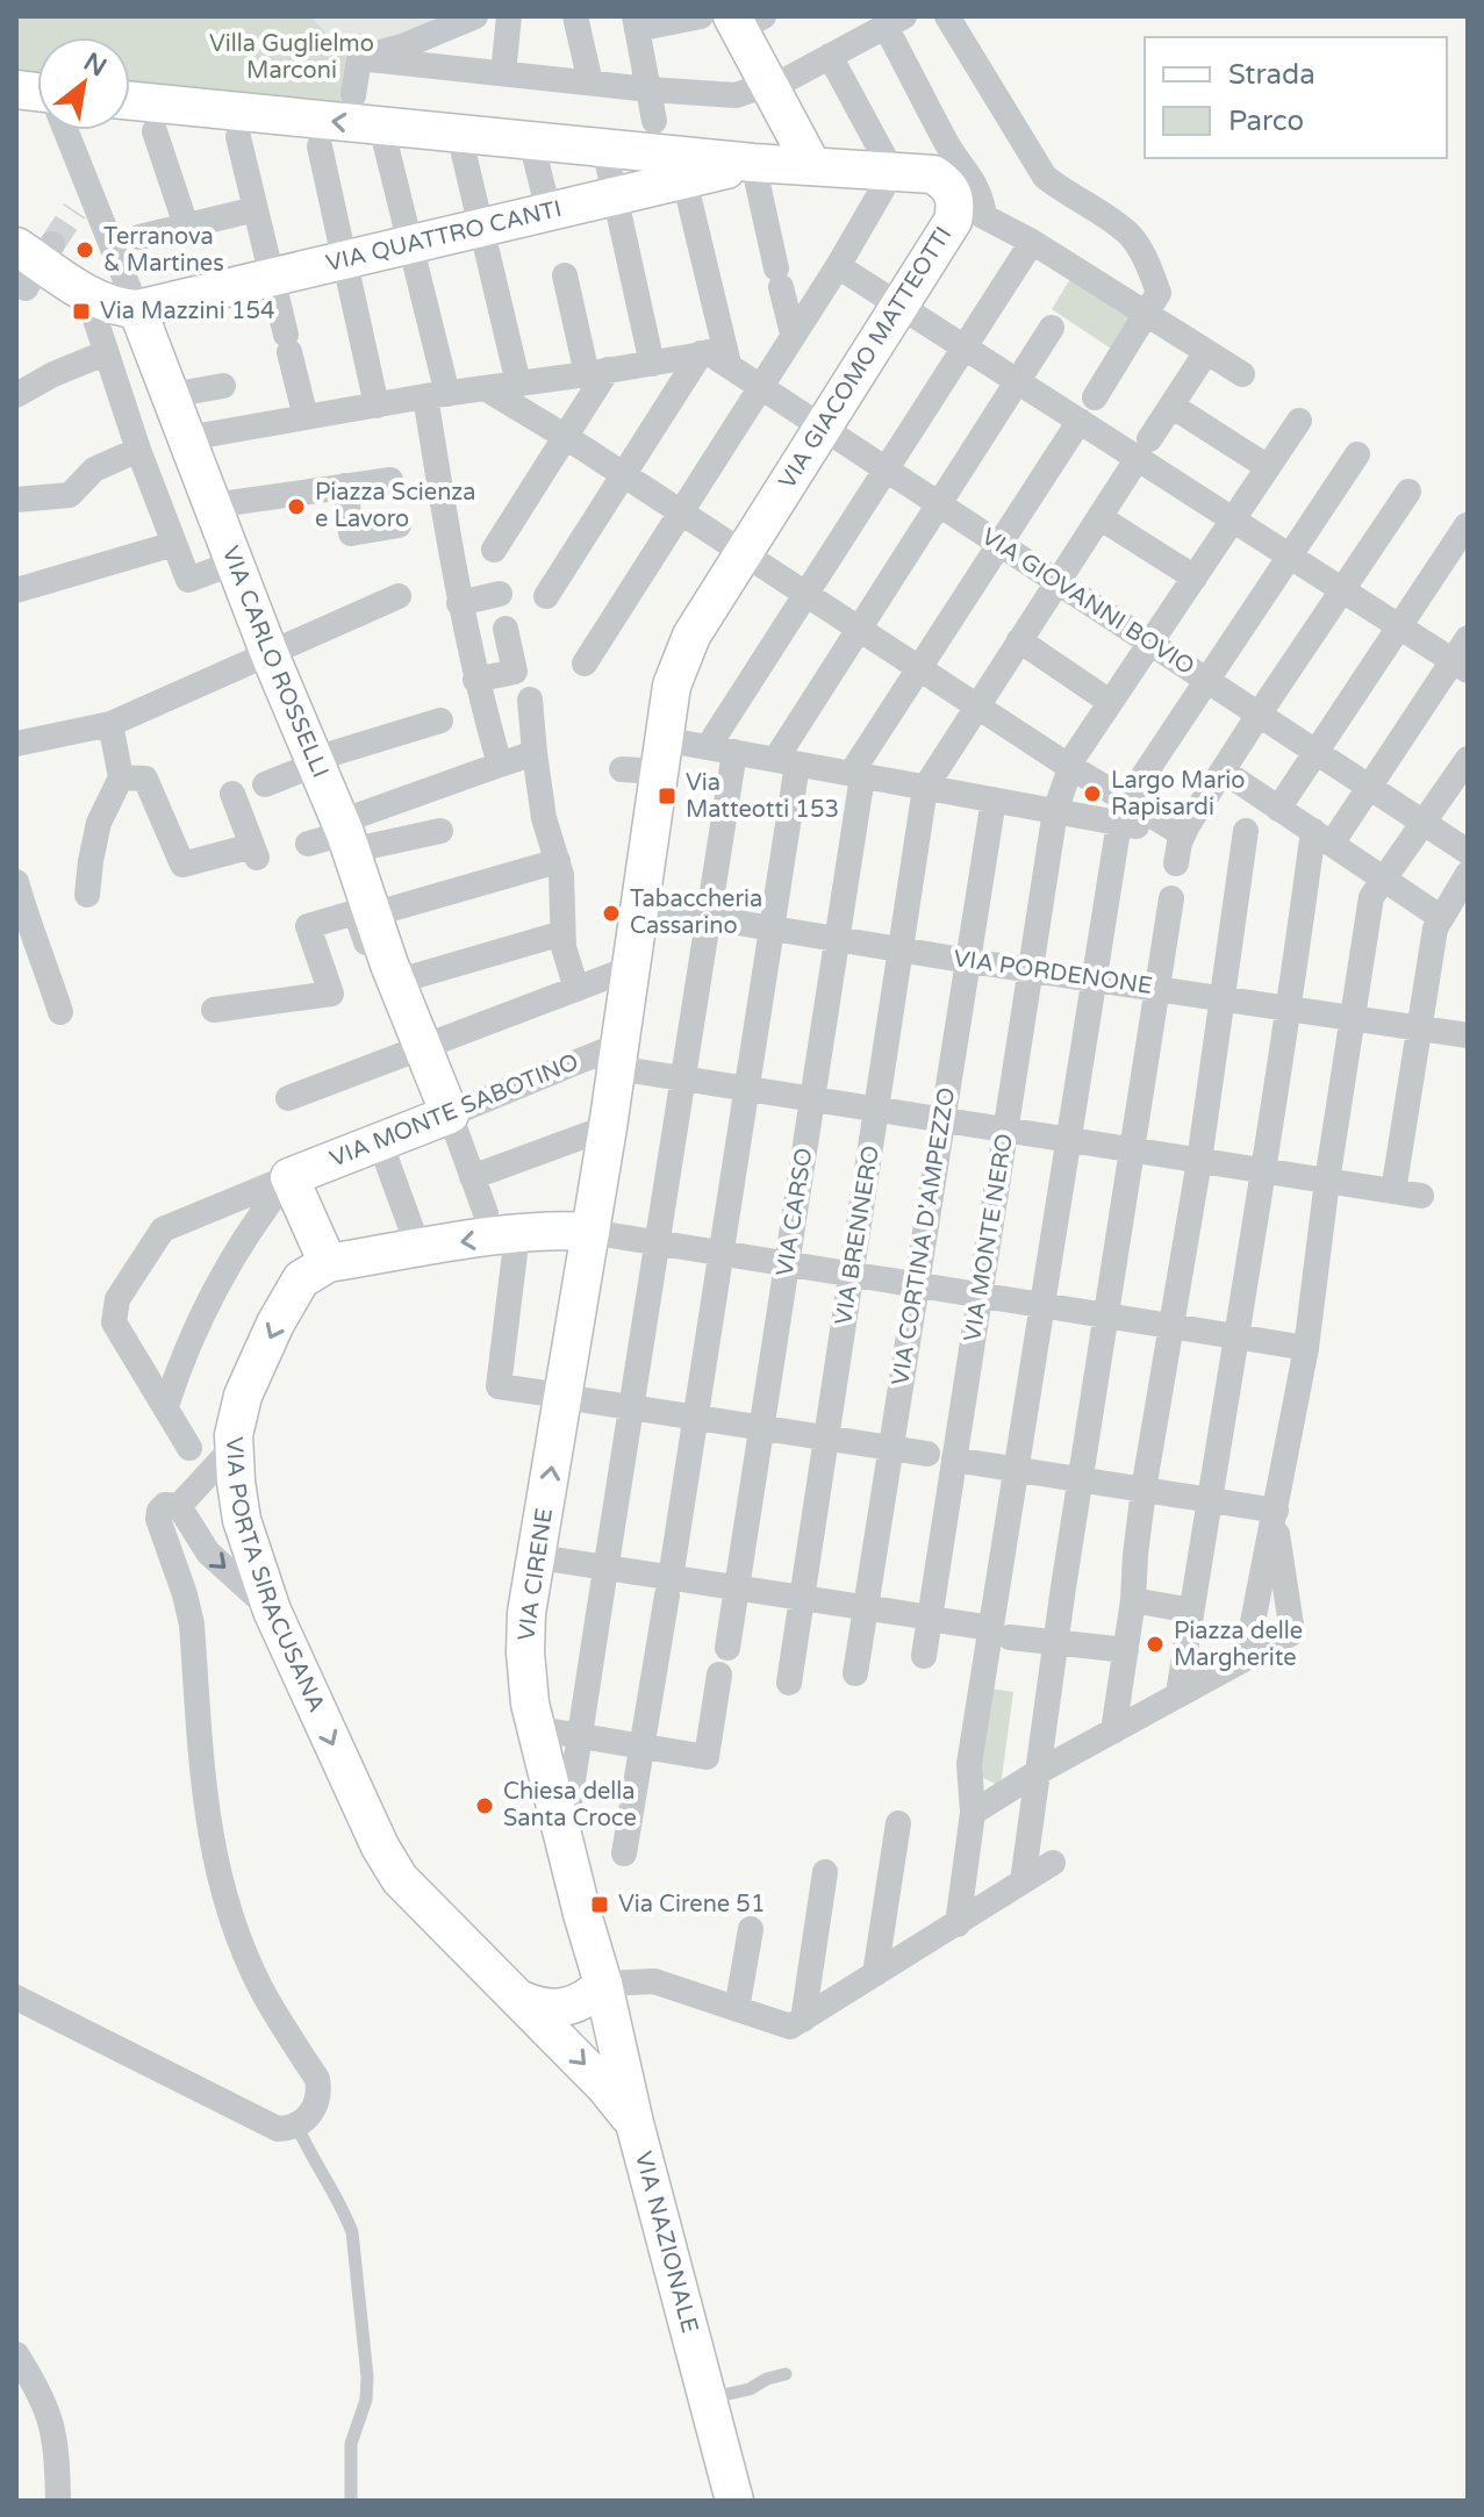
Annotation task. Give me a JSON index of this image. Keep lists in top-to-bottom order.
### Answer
{
  "streets": {
    "main road": [
      "VIA QUATTRO CANTI",
      "VIA GIACOMO MATTEOTTI",
      "VIA CARLO ROSSELLI",
      "VIA MONTE SABOTINO",
      "VIA PORTA SIRACUSANA",
      "VIA CIRENE",
      "VIA NAZIONALE"
    ],
    "street": [
      "VIA GIOVANNI BOVIO",
      "VIA PORDENONE",
      "VIA CARSO",
      "VIA BRENNERO",
      "VIA CORTINA D'AMPEZZO",
      "VIA MONTE NERO"
    ]
  },
  "crossings": [
    ["VIA QUATTRO CANTI", "VIA GIACOMO MATTEOTTI"],
    ["VIA QUATTRO CANTI", "VIA CARLO ROSSELLI"],
    ["VIA GIACOMO MATTEOTTI", "VIA GIOVANNI BOVIO"],
    ["VIA GIACOMO MATTEOTTI", "VIA PORDENONE"],
    ["VIA GIACOMO MATTEOTTI", "VIA MONTE SABOTINO"],
    ["VIA GIACOMO MATTEOTTI", "VIA CIRENE"],
    ["VIA GIOVANNI BOVIO", "VIA MONTE NERO"],
    ["VIA CARLO ROSSELLI", "VIA MONTE SABOTINO"],
    ["VIA PORDENONE", "VIA CARSO"],
    ["VIA PORDENONE", "VIA BRENNERO"],
    ["VIA PORDENONE", "VIA CORTINA D'AMPEZZO"],
    ["VIA PORDENONE", "VIA MONTE NERO"],
    ["VIA PORTA SIRACUSANA", "VIA NAZIONALE"],
    ["VIA CIRENE", "VIA NAZIONALE"]
  ],
  "one_way": ["VIA PORTA SIRACUSANA"],
  "parks": ["Villa Guglielmo Marconi"],
  "places": {
    "other": [
      "Terranova & Martines",
      "Piazza Scienza e Lavoro",
      "Largo Mario Rapisardi",
      "Tabaccheria Cassarino",
      "Piazza delle Margherite",
      "Chiesa della Santa Croce"
    ],
    "transit": ["Via Mazzini 154", "Via Matteotti 153", "Via Cirene 51"]
  },
  "legend": ["Strada", "Parco"],
  "north": "top right"
}
